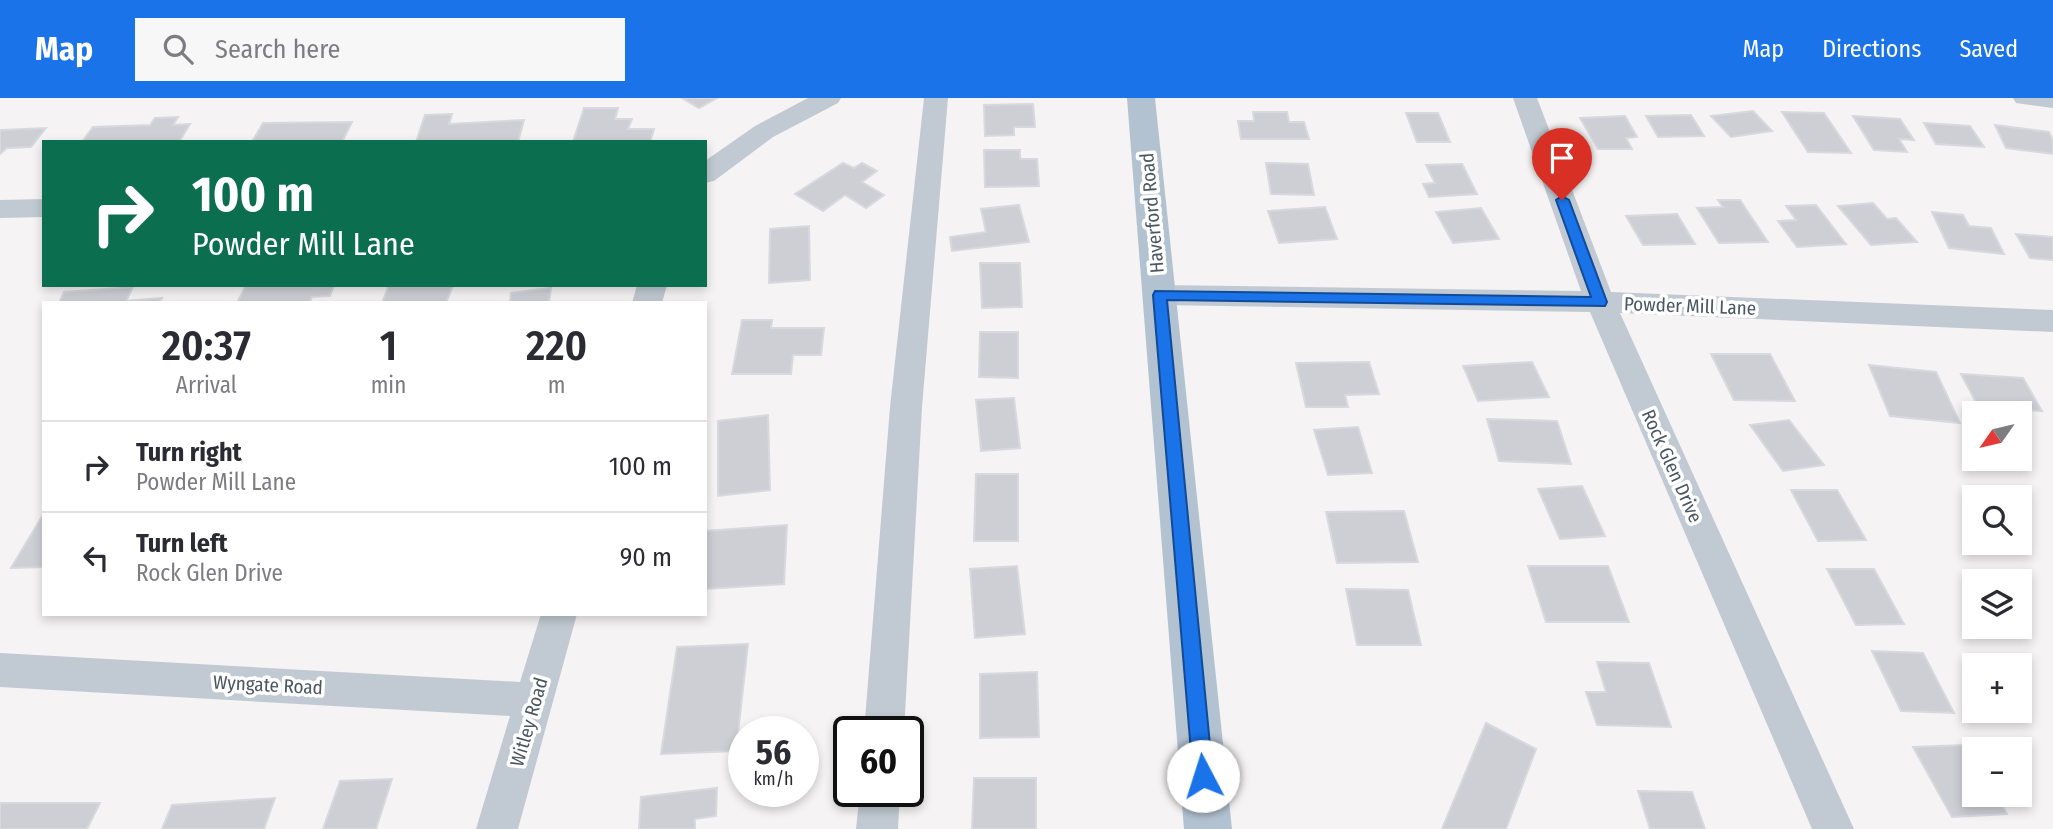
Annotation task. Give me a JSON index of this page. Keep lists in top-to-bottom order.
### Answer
{
  "streets": {
    "main road": ["Haverford Road"],
    "street": [
      "Powder Mill Lane",
      "Rock Glen Drive",
      "Wyngate Road",
      "Witley Road"
    ]
  },
  "crossings": [
    ["Haverford Road", "Powder Mill Lane"],
    ["Powder Mill Lane", "Rock Glen Drive"],
    ["Wyngate Road", "Witley Road"]
  ],
  "north": "bottom left",
  "page": {
    "header": "Map",
    "search": "Search here",
    "nav": ["Map", "Directions", "Saved"],
    "turn": ["100 m", "Powder Mill Lane"],
    "eta": [
      "20:37",
      "Arrival",
      "1",
      "min",
      "220",
      "m"
    ],
    "map_buttons": ["+", "−"],
    "list": [
      {
        "name": "Turn right",
        "note": "Powder Mill Lane",
        "value": "100 m"
      },
      {
        "name": "Turn left",
        "note": "Rock Glen Drive",
        "value": "90 m"
      }
    ],
    "speed": "56 km/h",
    "limit": "60"
  }
}
